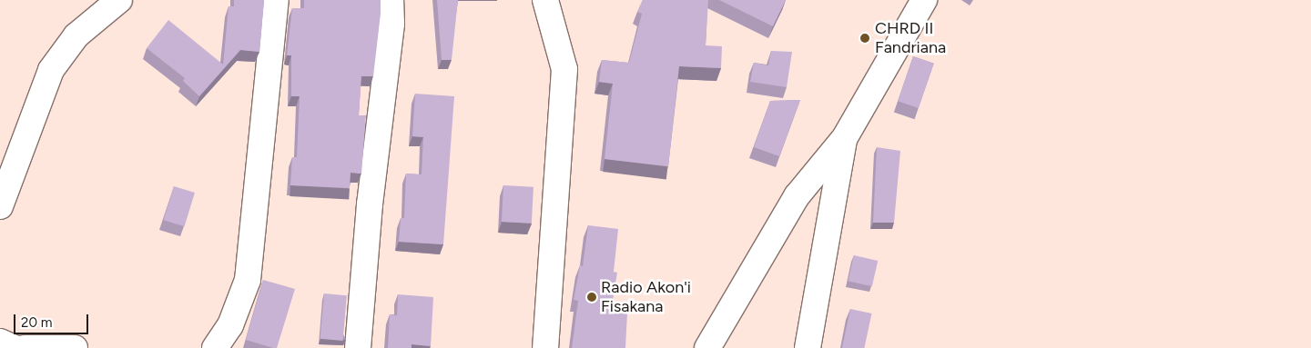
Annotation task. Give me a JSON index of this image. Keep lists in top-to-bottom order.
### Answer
{
  "places": ["CHRD II Fandriana", "Radio Akon'i Fisakana"],
  "scale_bar": "20 m"
}
